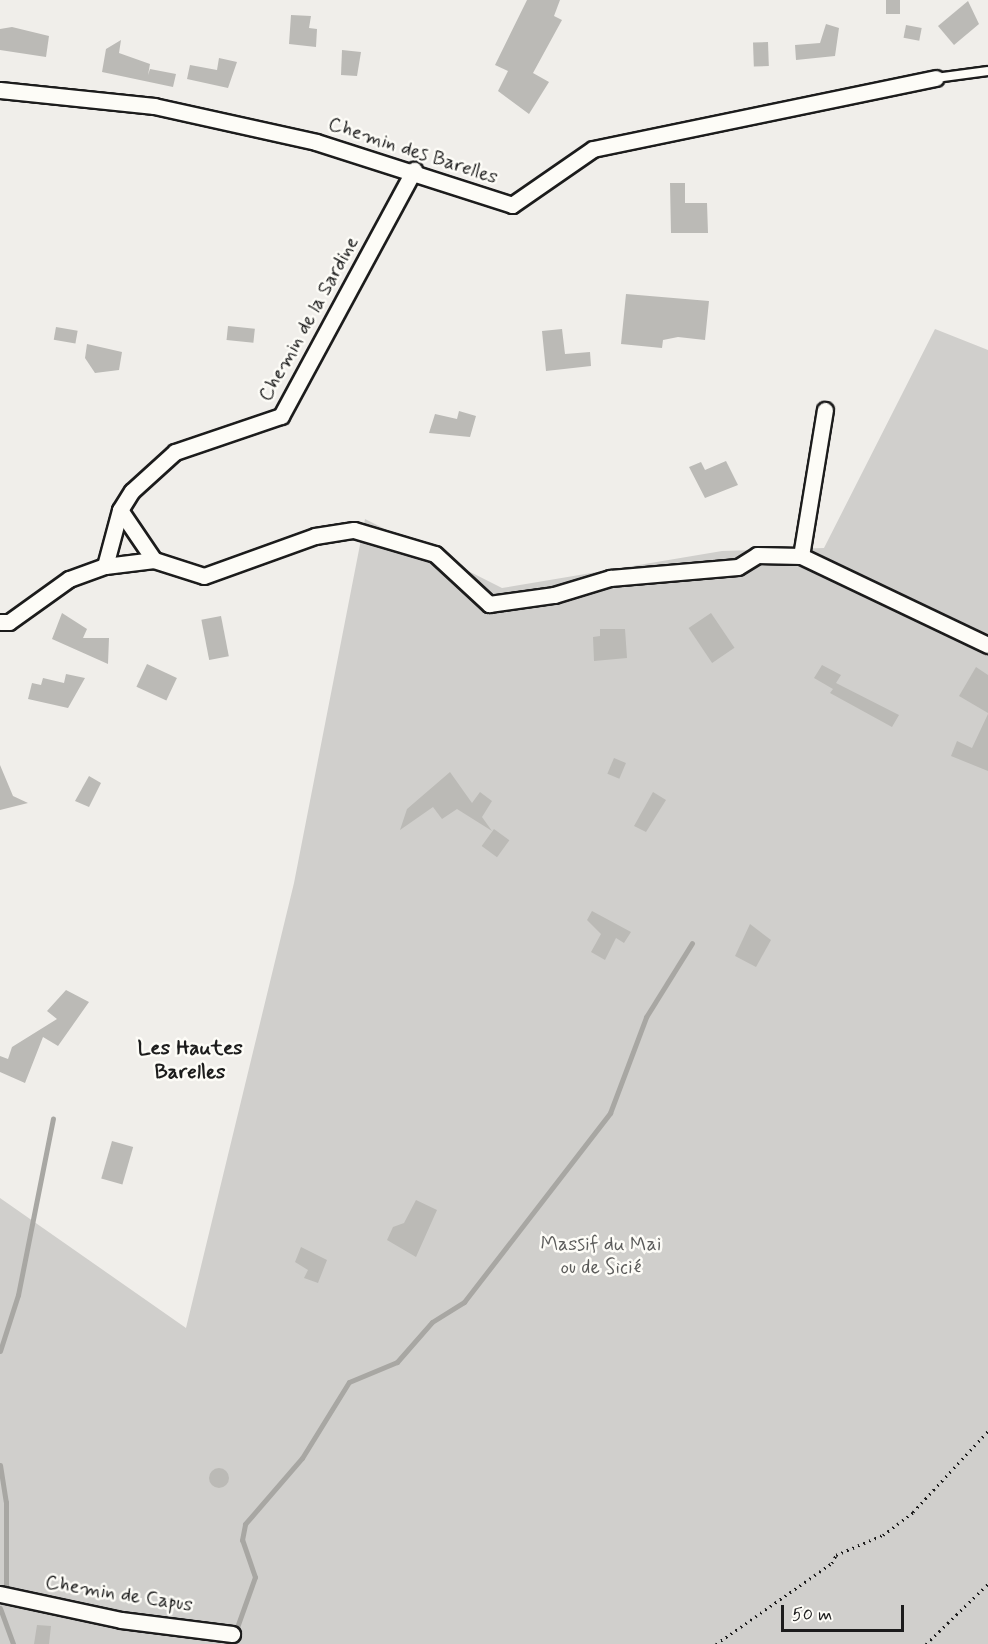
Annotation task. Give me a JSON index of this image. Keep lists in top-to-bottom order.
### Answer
{
  "streets": {
    "street": ["Chemin des Barelles", "Chemin de la Sardine", "Chemin de Capus"]
  },
  "crossings": [
    ["Chemin des Barelles", "Chemin de la Sardine"]
  ],
  "districts": ["Les Hautes Barelles"],
  "parks": ["Massif du Mai ou de Sicié"],
  "scale_bar": "50 m"
}
